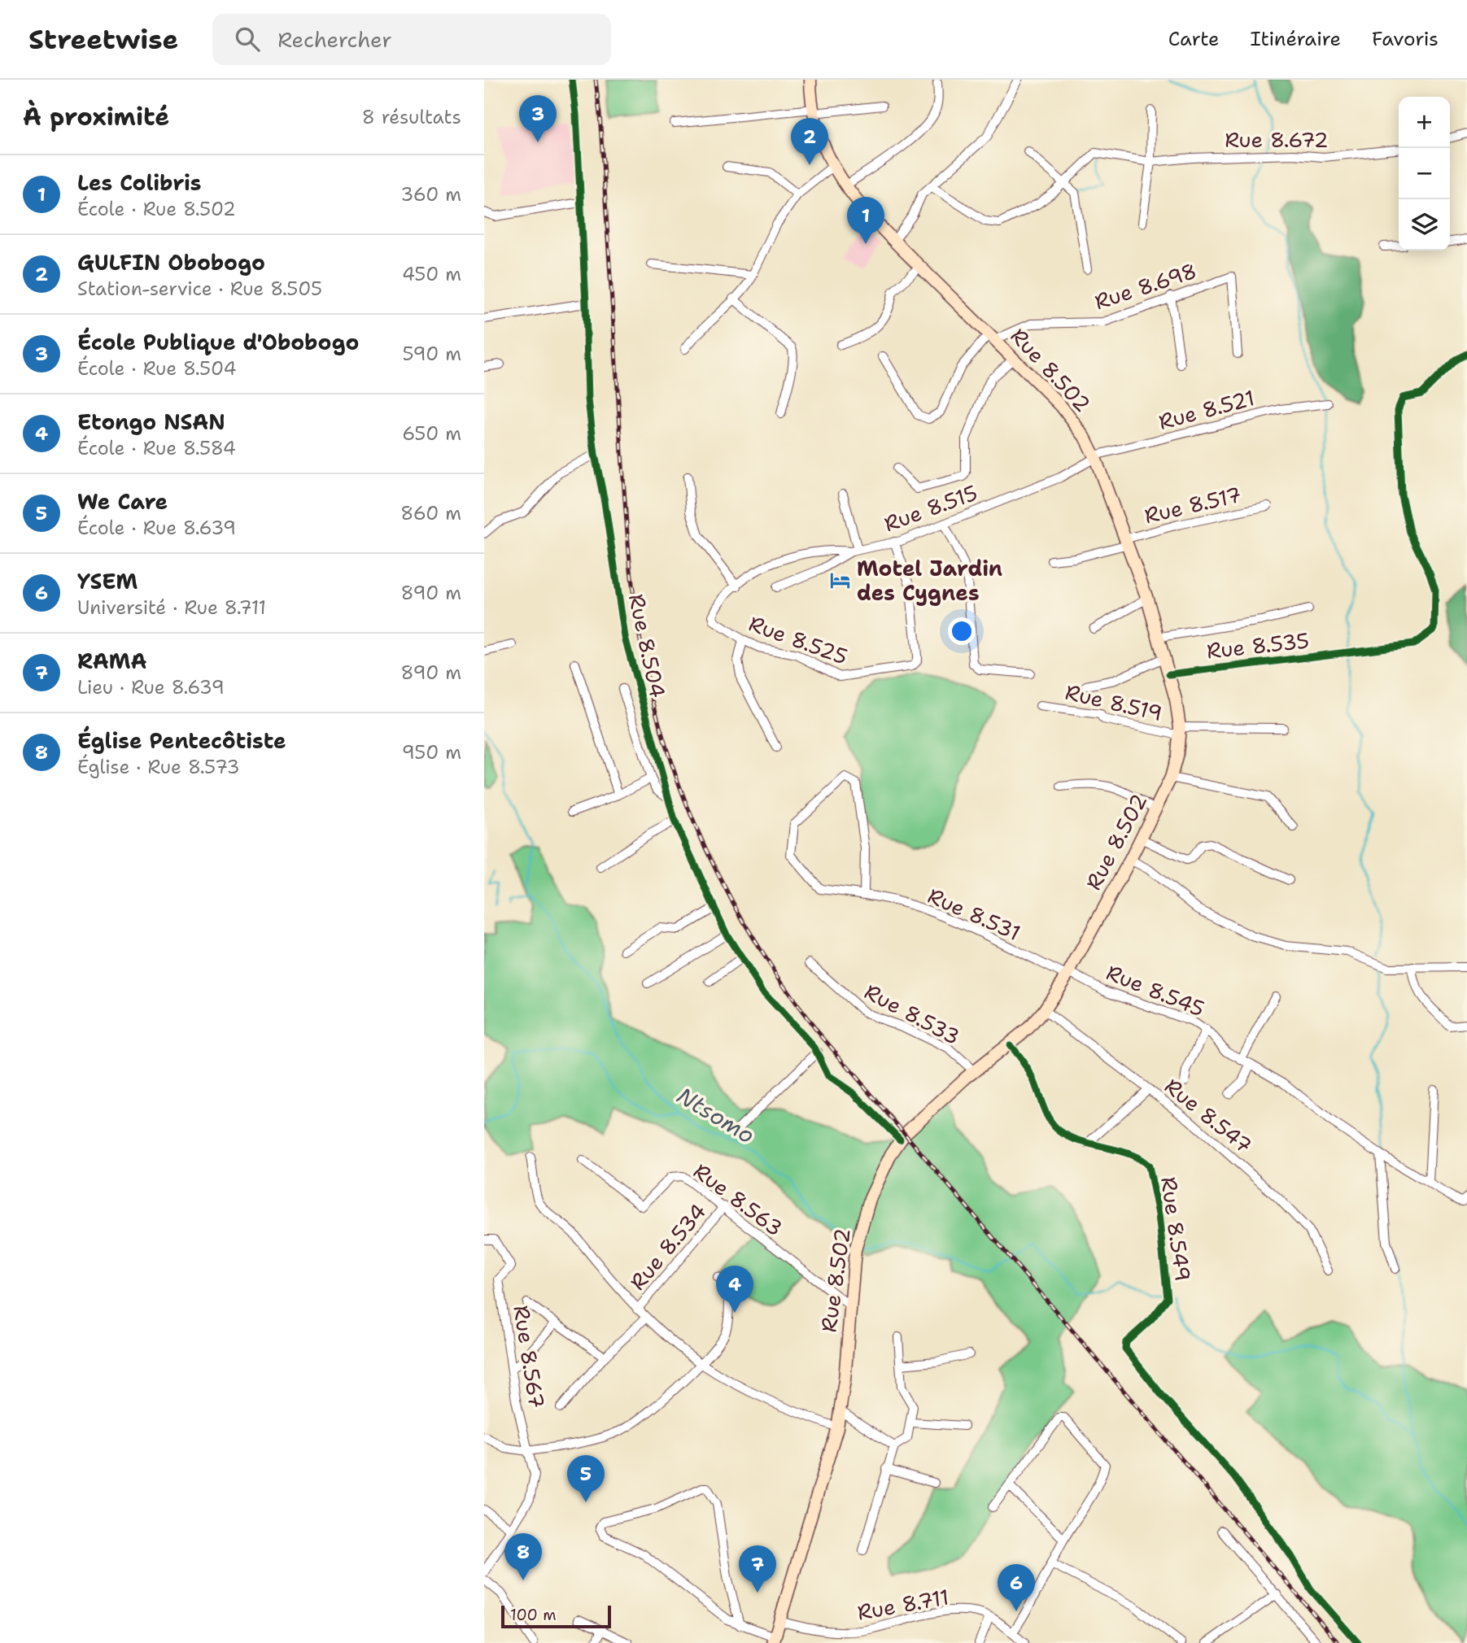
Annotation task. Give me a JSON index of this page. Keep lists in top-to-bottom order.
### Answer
{
  "streets": {
    "main road": ["Rue 8.502"],
    "street": [
      "Rue 8.672",
      "Rue 8.698",
      "Rue 8.521",
      "Rue 8.517",
      "Rue 8.515",
      "Rue 8.525",
      "Rue 8.504",
      "Rue 8.535",
      "Rue 8.519",
      "Rue 8.531",
      "Rue 8.545",
      "Rue 8.533",
      "Rue 8.547",
      "Rue 8.563",
      "Rue 8.549",
      "Rue 8.534",
      "Rue 8.567",
      "Rue 8.711"
    ]
  },
  "crossings": [
    ["Rue 8.672", "Rue 8.698"],
    ["Rue 8.698", "Rue 8.502"],
    ["Rue 8.502", "Rue 8.521"],
    ["Rue 8.502", "Rue 8.517"],
    ["Rue 8.502", "Rue 8.515"],
    ["Rue 8.502", "Rue 8.504"],
    ["Rue 8.502", "Rue 8.535"],
    ["Rue 8.502", "Rue 8.519"],
    ["Rue 8.502", "Rue 8.531"],
    ["Rue 8.502", "Rue 8.545"],
    ["Rue 8.502", "Rue 8.533"],
    ["Rue 8.502", "Rue 8.547"],
    ["Rue 8.502", "Rue 8.563"],
    ["Rue 8.502", "Rue 8.549"],
    ["Rue 8.502", "Rue 8.711"],
    ["Rue 8.521", "Rue 8.515"],
    ["Rue 8.515", "Rue 8.525"],
    ["Rue 8.531", "Rue 8.545"],
    ["Rue 8.563", "Rue 8.534"]
  ],
  "water": ["Ntsomo"],
  "places": {
    "hotel": ["Motel Jardin des Cygnes"]
  },
  "scale_bar": "100 m",
  "page": {
    "header": "Streetwise",
    "search": "Rechercher",
    "nav": ["Carte", "Itinéraire", "Favoris"],
    "heading": ["À proximité", "8 résultats"],
    "pins": [
      "3",
      "2",
      "1",
      "4",
      "5",
      "8",
      "7",
      "6"
    ],
    "map_buttons": ["+", "−"],
    "list": [
      {
        "mark": "1",
        "name": "Les Colibris",
        "note": "École · Rue 8.502",
        "value": "360 m"
      },
      {
        "mark": "2",
        "name": "GULFIN Obobogo",
        "note": "Station-service · Rue 8.505",
        "value": "450 m"
      },
      {
        "mark": "3",
        "name": "École Publique d'Obobogo",
        "note": "École · Rue 8.504",
        "value": "590 m"
      },
      {
        "mark": "4",
        "name": "Etongo NSAN",
        "note": "École · Rue 8.584",
        "value": "650 m"
      },
      {
        "mark": "5",
        "name": "We Care",
        "note": "École · Rue 8.639",
        "value": "860 m"
      },
      {
        "mark": "6",
        "name": "YSEM",
        "note": "Université · Rue 8.711",
        "value": "890 m"
      },
      {
        "mark": "7",
        "name": "RAMA",
        "note": "Lieu · Rue 8.639",
        "value": "890 m"
      },
      {
        "mark": "8",
        "name": "Église Pentecôtiste",
        "note": "Église · Rue 8.573",
        "value": "950 m"
      }
    ],
    "scale": "100 m"
  }
}
